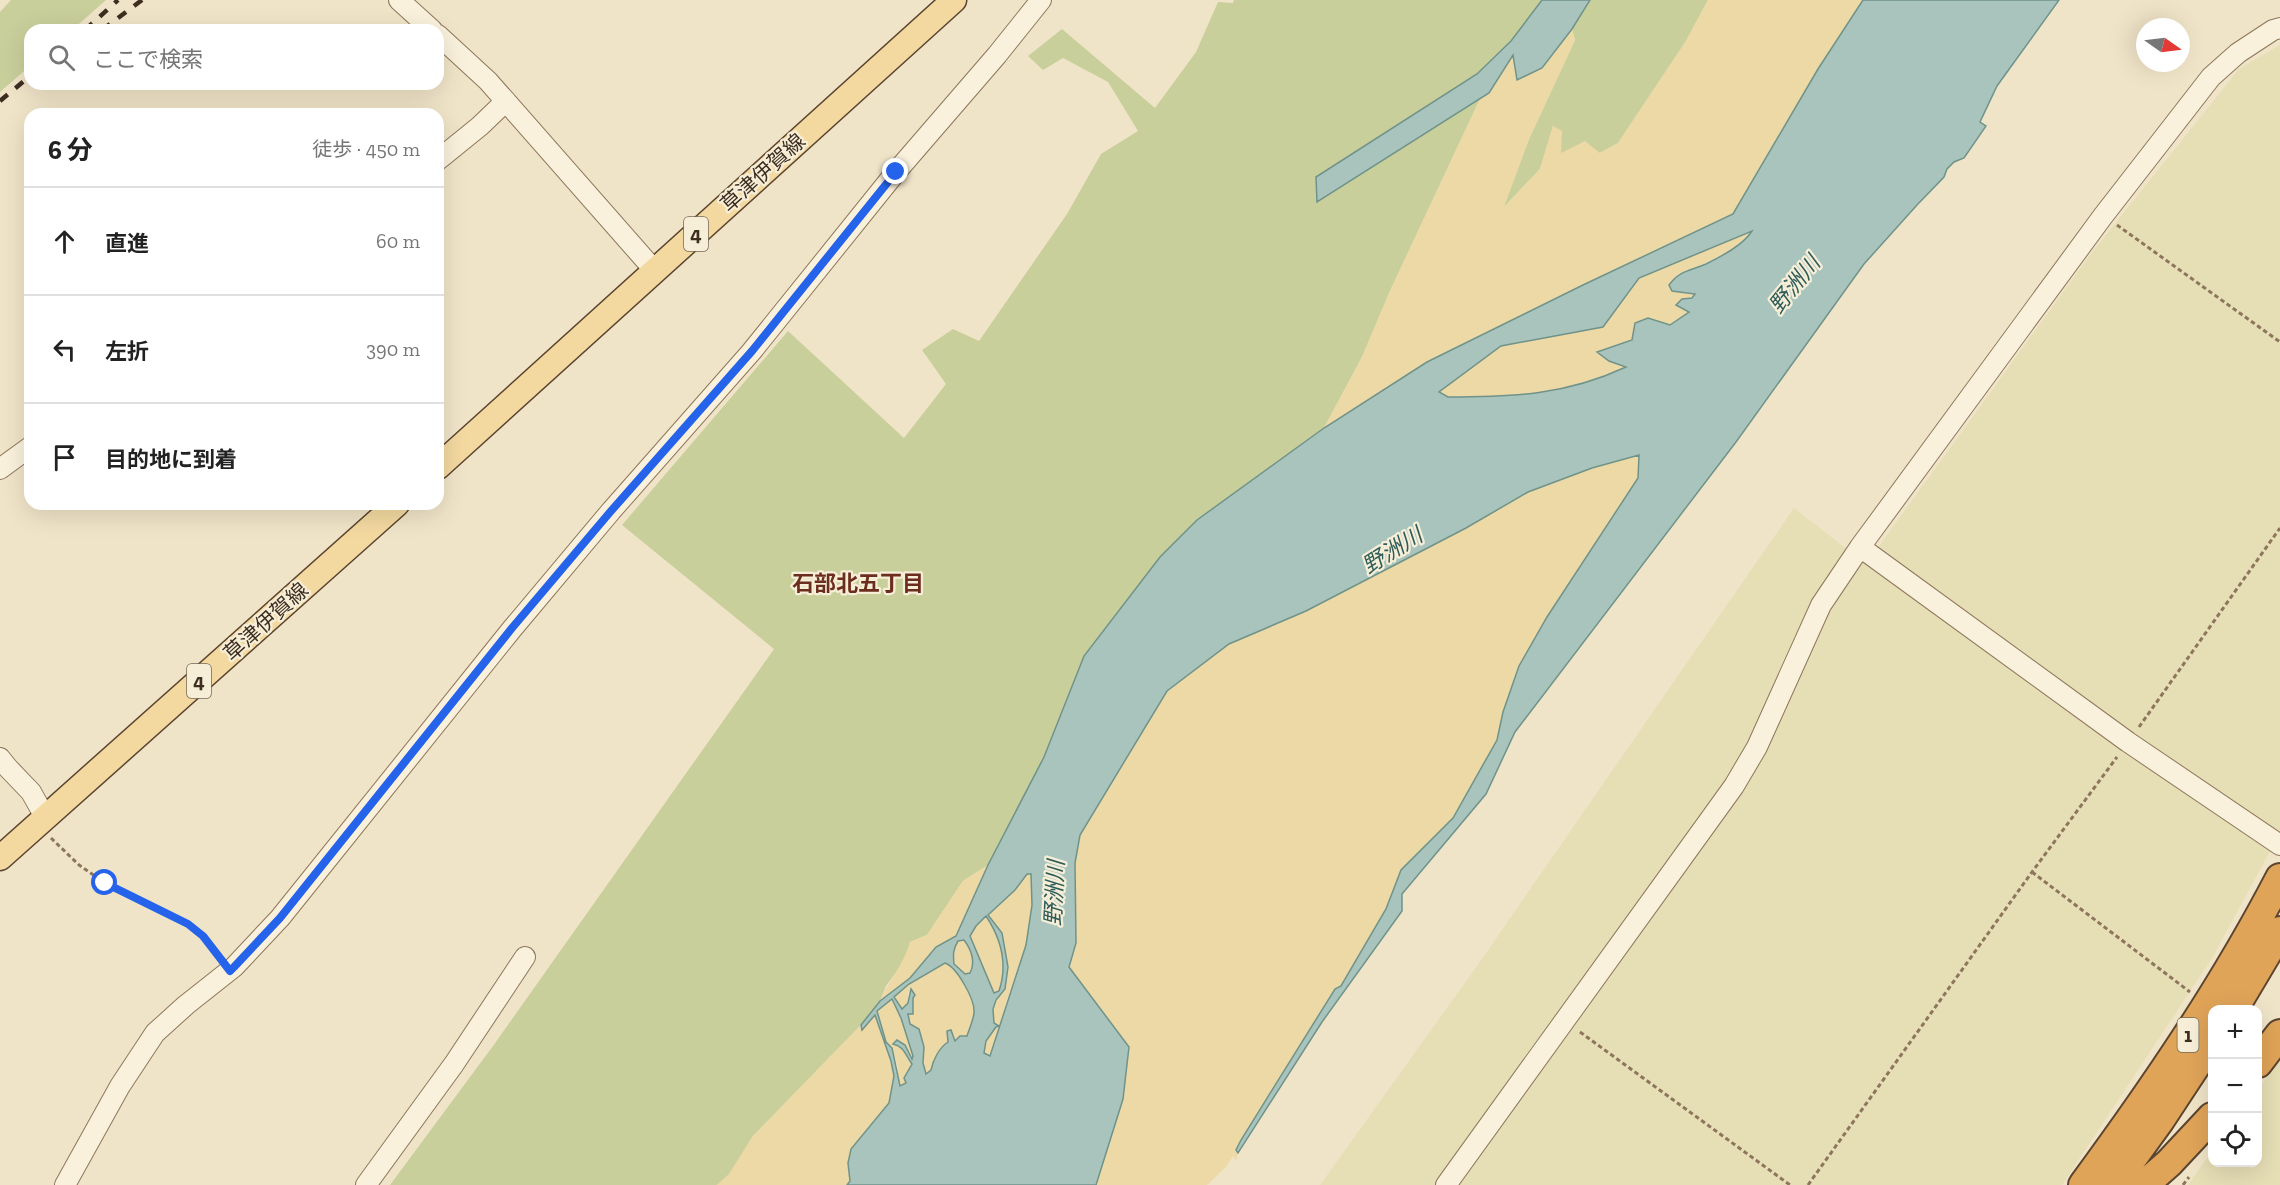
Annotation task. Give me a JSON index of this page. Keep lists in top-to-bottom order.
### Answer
{
  "streets": {
    "highway": ["1"],
    "main road": ["草津伊賀線", "4"]
  },
  "districts": ["石部北五丁目"],
  "water": ["野洲川"],
  "north": "right",
  "page": {
    "search": "ここで検索",
    "heading": ["6 分", "徒歩 · 450 m"],
    "list": [
      ["直進", "60 m"],
      ["左折", "390 m"],
      "目的地に到着"
    ],
    "map_buttons": ["+", "−"]
  }
}
